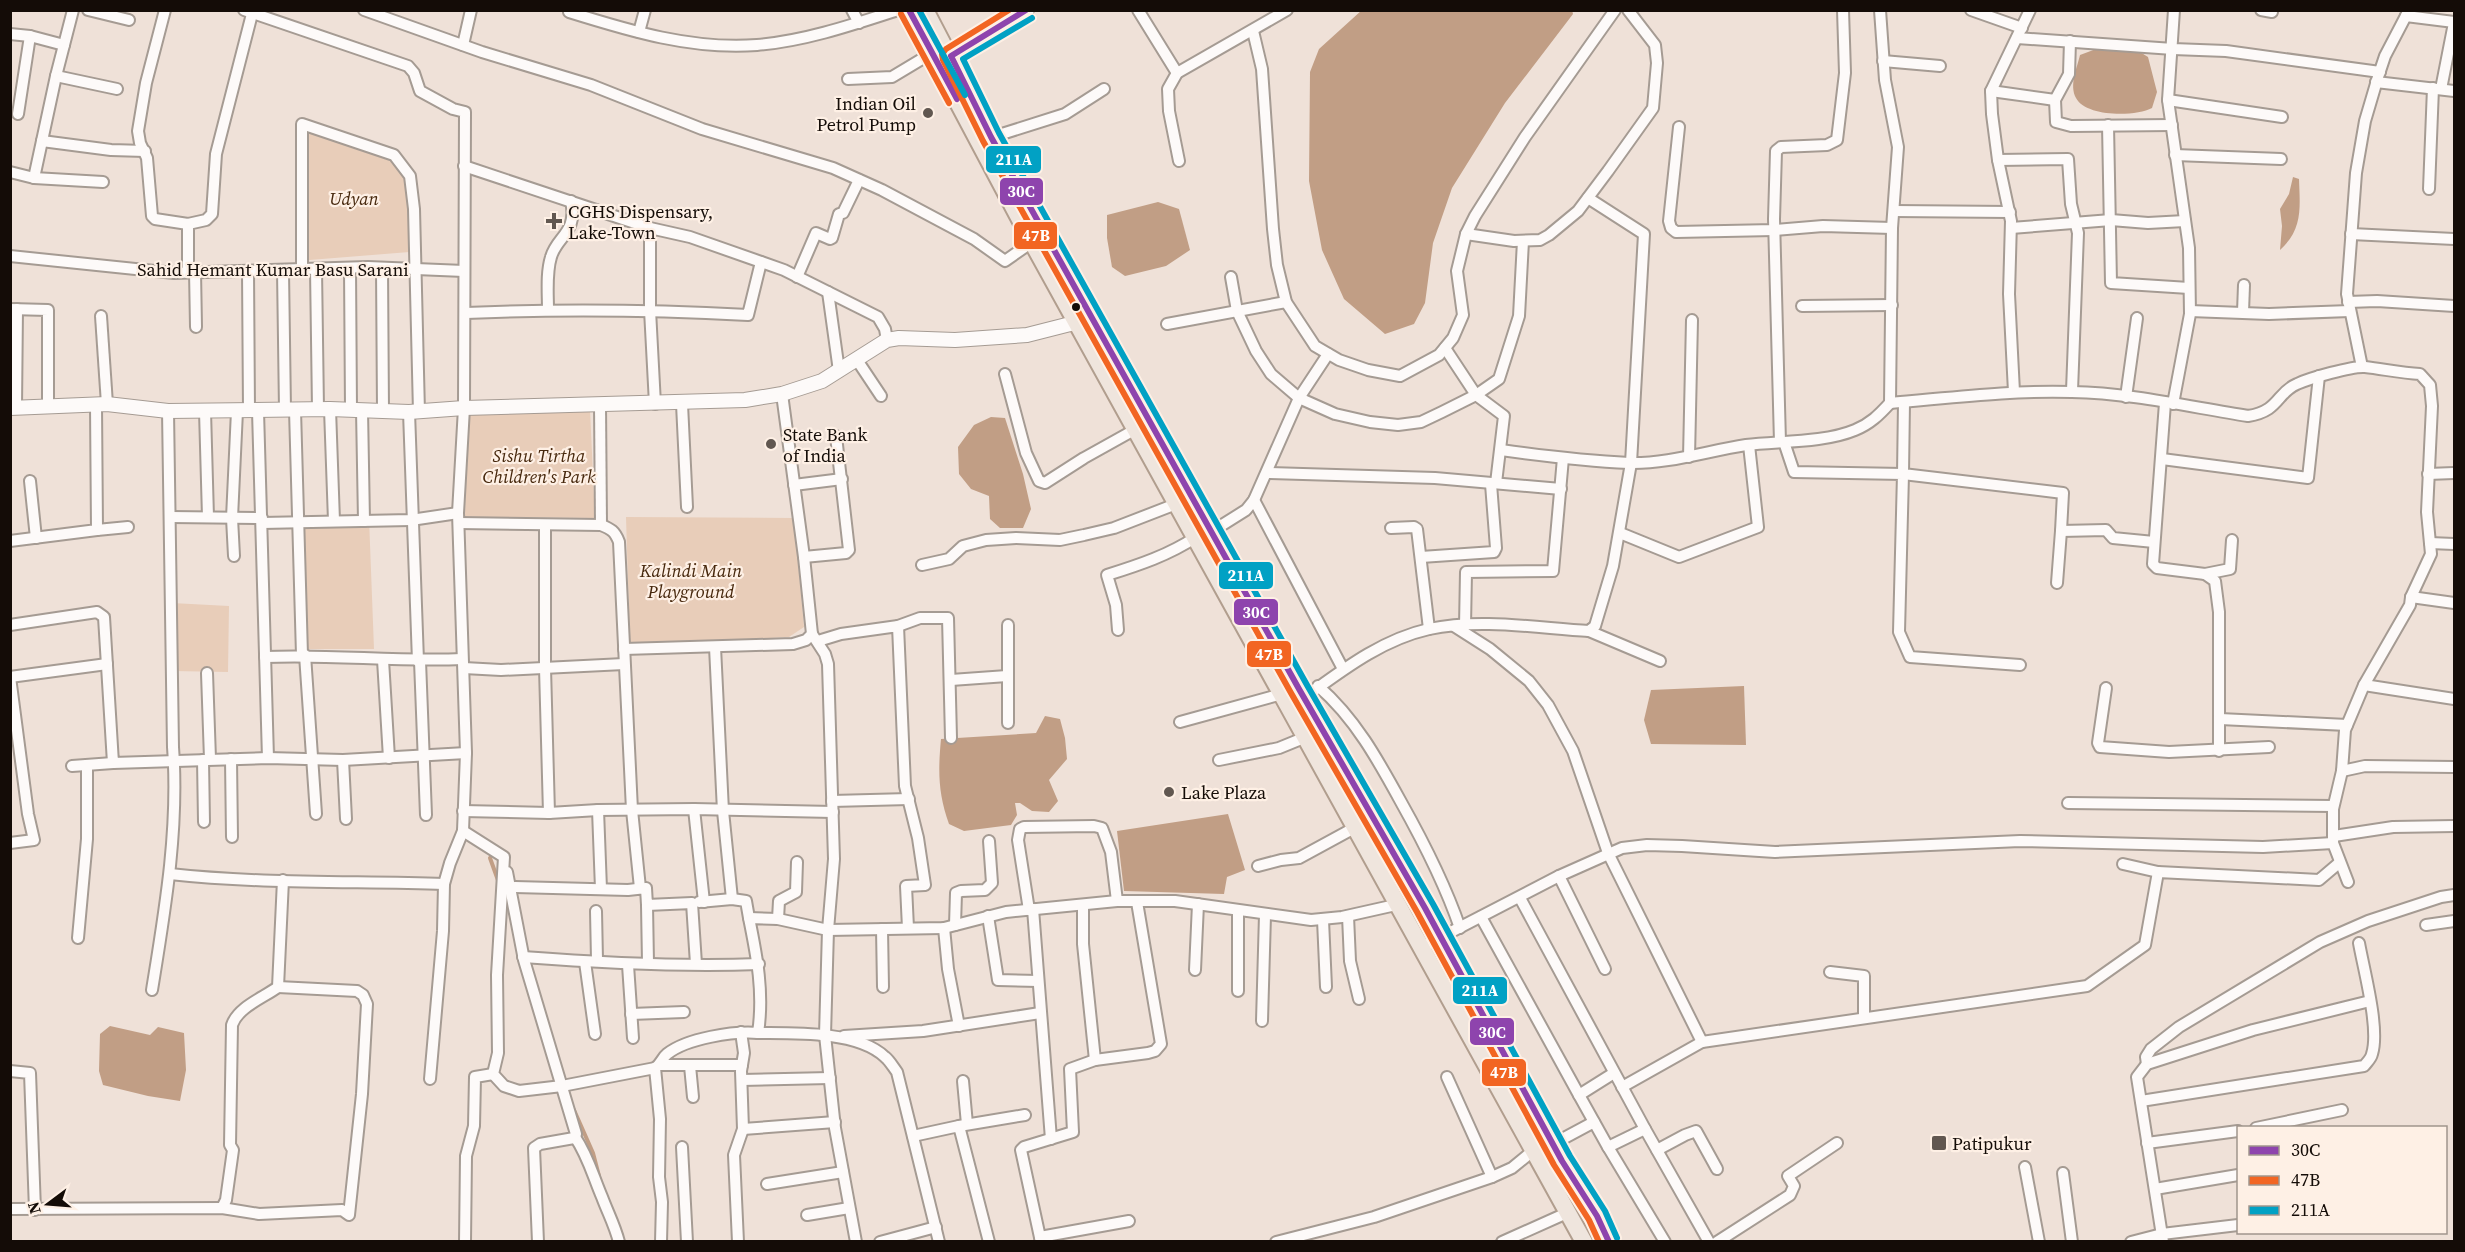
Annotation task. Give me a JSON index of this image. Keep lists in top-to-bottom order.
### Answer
{
  "streets": {
    "street": ["Sahid Hemant Kumar Basu Sarani"]
  },
  "parks": ["Udyan", "Sishu Tirtha Children's Park", "Kalindi Main Playground"],
  "places": {
    "other": ["Indian Oil Petrol Pump", "State Bank of India", "Lake Plaza"],
    "health": ["CGHS Dispensary, Lake-Town"],
    "transit": ["Patipukur"]
  },
  "lines": ["transit line 30C", "transit line 47B", "transit line 211A"],
  "legend": ["30C", "47B", "211A"],
  "north": "left"
}
